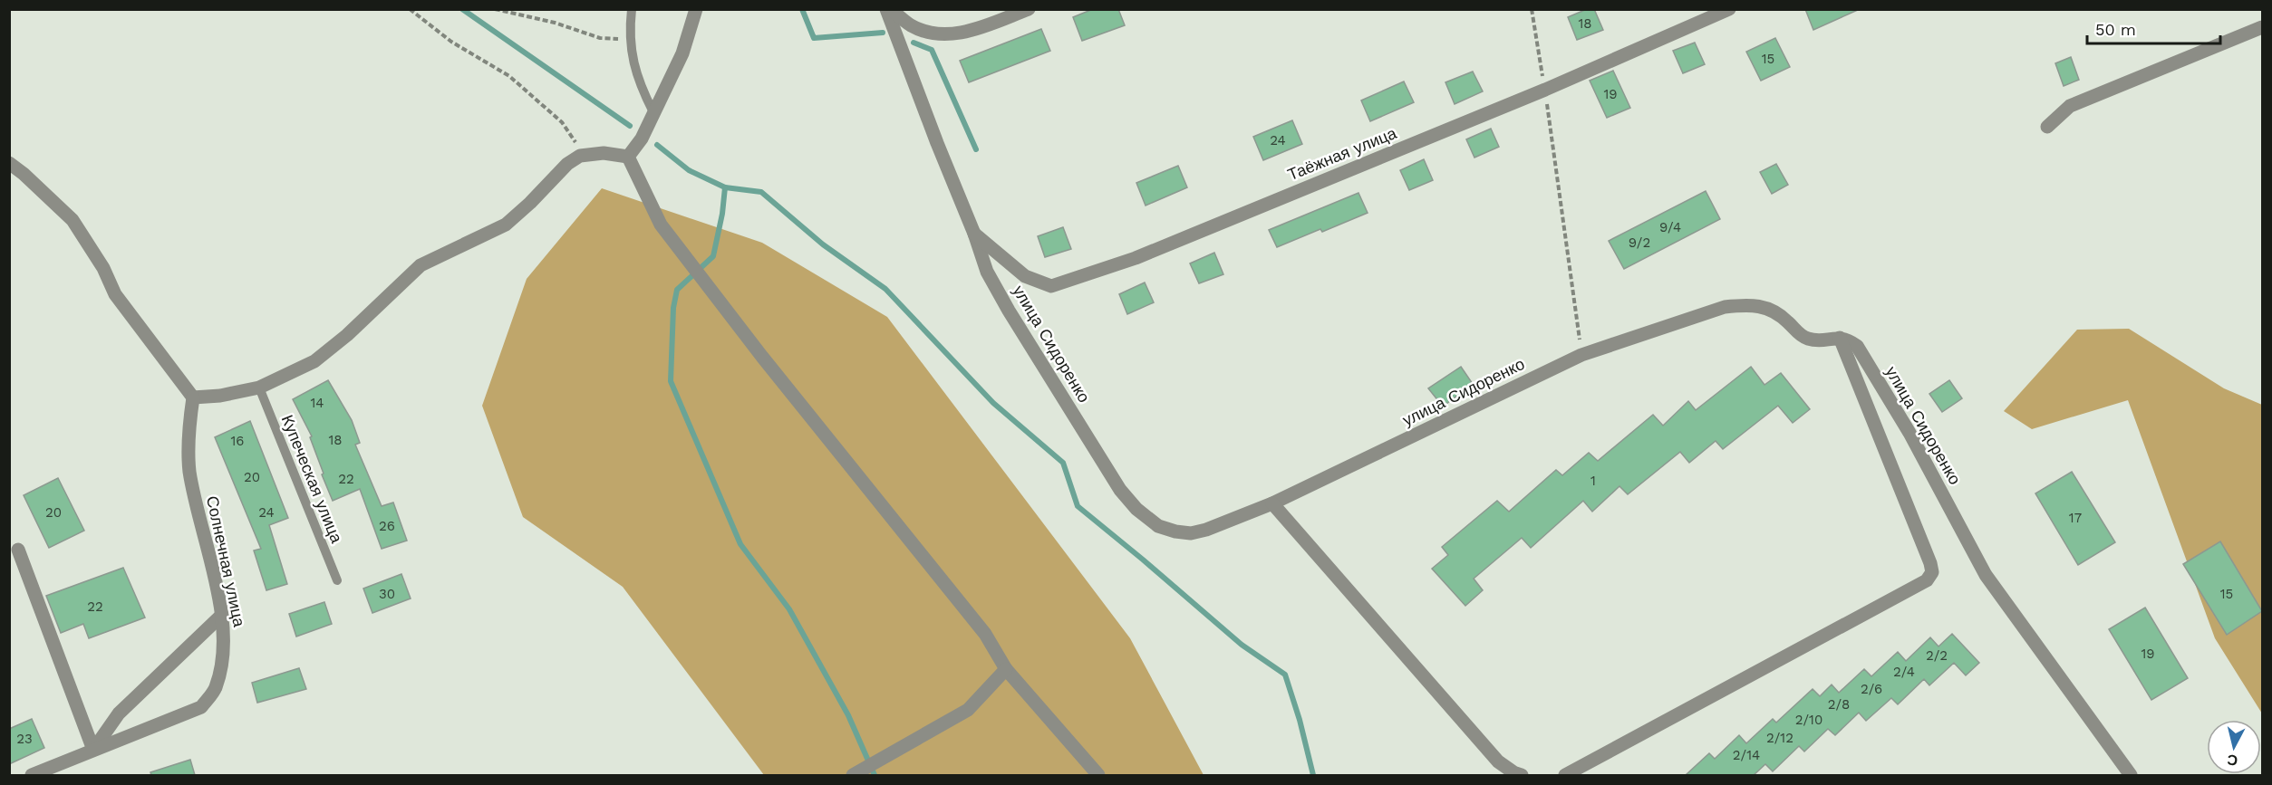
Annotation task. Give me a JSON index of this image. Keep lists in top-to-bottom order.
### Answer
{
  "streets": {
    "street": ["Таёжная улица", "улица Сидоренко", "Солнечная улица"],
    "lane": ["Купеческая улица"]
  },
  "crossings": [
    ["Таёжная улица", "улица Сидоренко"]
  ],
  "house_numbers": [
    "18",
    "15",
    "19",
    "24",
    "9/4",
    "9/2",
    "14",
    "18",
    "16",
    "20",
    "22",
    "1",
    "20",
    "24",
    "17",
    "26",
    "30",
    "15",
    "22",
    "19",
    "2/2",
    "2/4",
    "2/6",
    "2/8",
    "2/10",
    "2/12",
    "23",
    "2/14"
  ],
  "scale_bar": "50 m",
  "north": "bottom"
}
